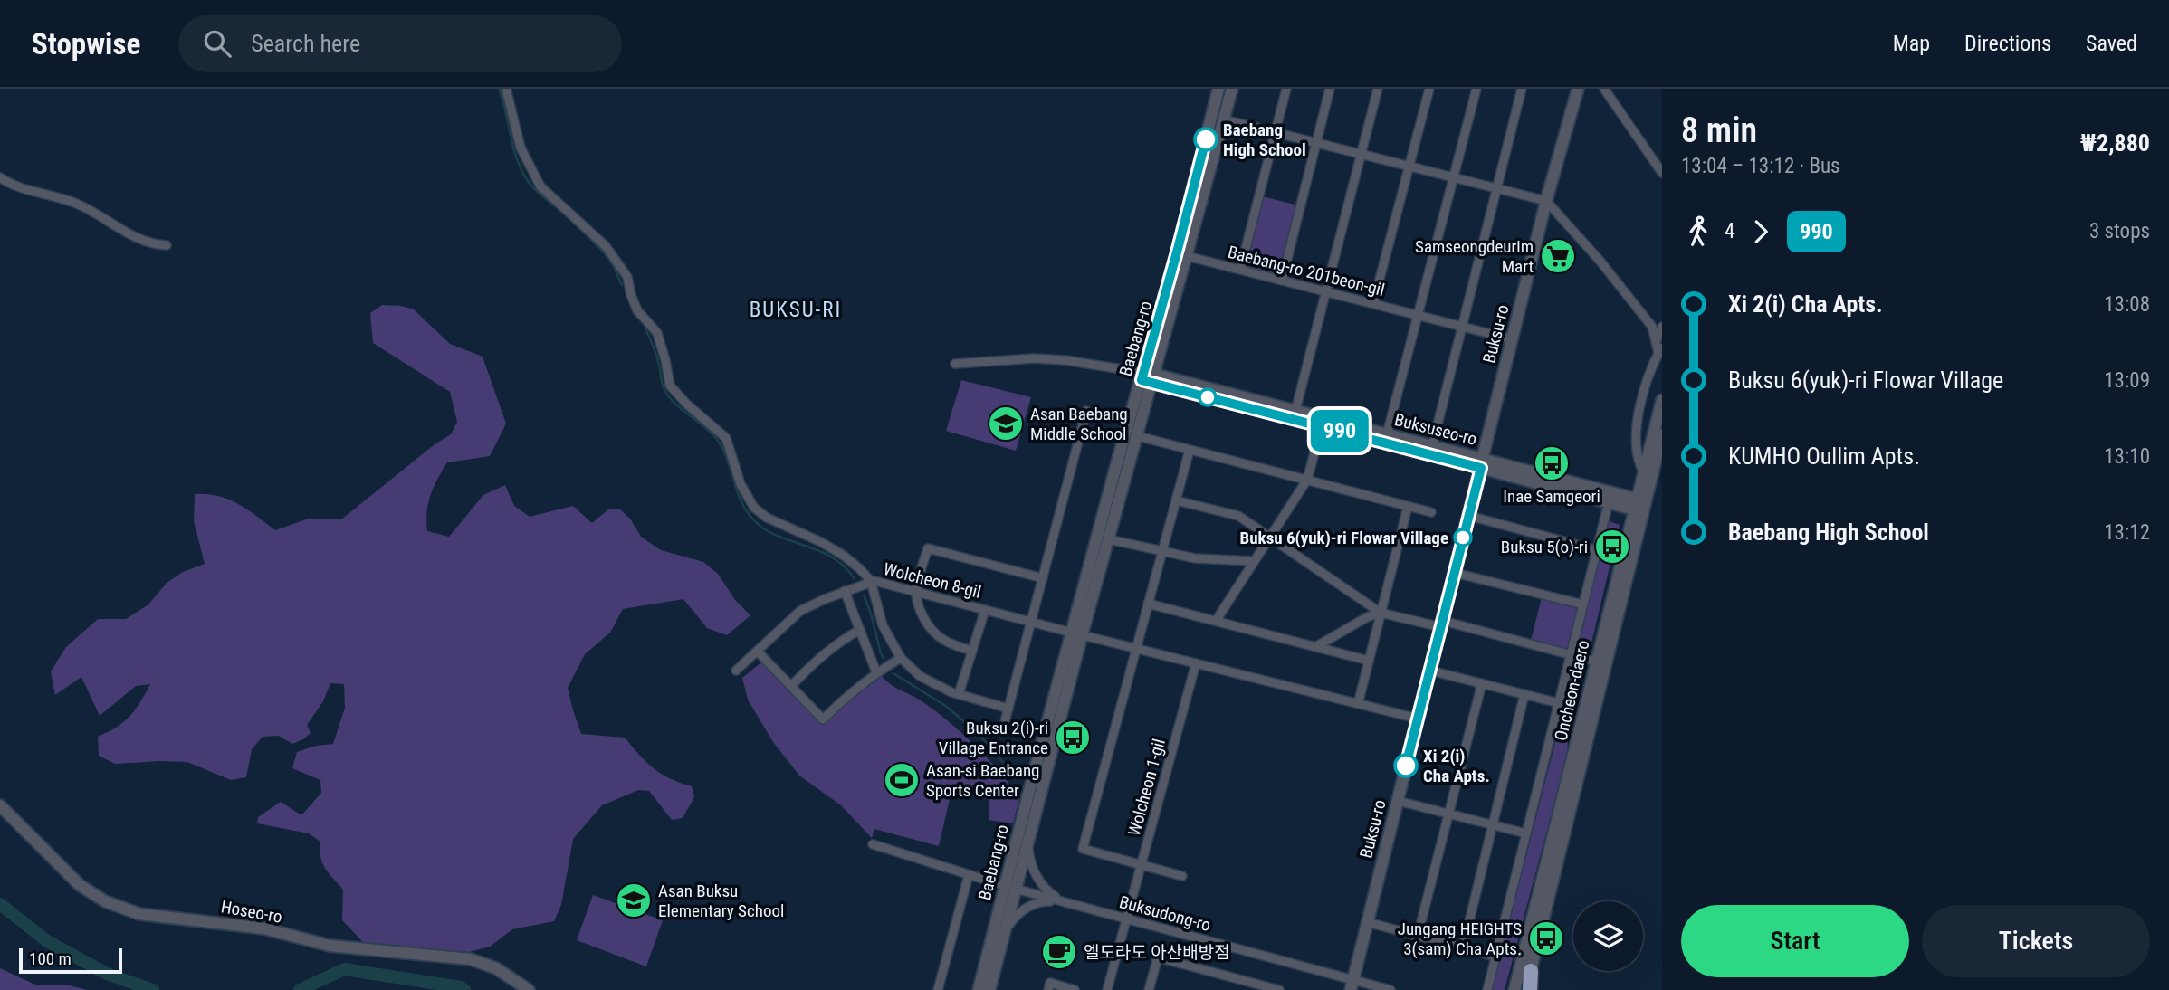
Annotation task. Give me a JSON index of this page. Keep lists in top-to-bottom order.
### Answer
{
  "streets": {
    "street": [
      "Baebang-ro 201beon-gil",
      "Buksu-ro",
      "Baebang-ro",
      "Buksuseo-ro",
      "Wolcheon 8-gil",
      "Oncheon-daero",
      "Wolcheon 1-gil",
      "Hoseo-ro",
      "Buksudong-ro"
    ]
  },
  "crossings": [
    ["Baebang-ro 201beon-gil", "Buksu-ro"],
    ["Baebang-ro 201beon-gil", "Baebang-ro"],
    ["Buksu-ro", "Buksuseo-ro"],
    ["Buksu-ro", "Buksudong-ro"],
    ["Baebang-ro", "Buksuseo-ro"],
    ["Baebang-ro", "Wolcheon 8-gil"],
    ["Baebang-ro", "Buksudong-ro"],
    ["Buksuseo-ro", "Oncheon-daero"],
    ["Wolcheon 1-gil", "Buksudong-ro"]
  ],
  "districts": ["BUKSU-RI"],
  "places": {
    "other": ["Baebang High School", "Buksu 6(yuk)-ri Flowar Village", "Xi 2(i) Cha Apts."],
    "supermarket": ["Samseongdeurim Mart"],
    "school or university": ["Asan Baebang Middle School", "Asan Buksu Elementary School"],
    "bus stop": [
      "Inae Samgeori",
      "Buksu 5(o)-ri",
      "Buksu 2(i)-ri Village Entrance",
      "Jungang HEIGHTS 3(sam) Cha Apts."
    ],
    "sports": ["Asan-si Baebang Sports Center"],
    "cafe": ["엘도라도 아산배방점"]
  },
  "lines": ["bus line 990"],
  "scale_bar": "100 m",
  "page": {
    "header": "Stopwise",
    "search": "Search here",
    "nav": ["Map", "Directions", "Saved"],
    "on_map": "990",
    "heading": ["8 min", "13:04 – 13:12 · Bus", "₩2,880"],
    "legs": ["4", "990", "3 stops"],
    "list": [
      {
        "name": "Xi 2(i) Cha Apts.",
        "value": "13:08"
      },
      {
        "name": "Buksu 6(yuk)-ri Flowar Village",
        "value": "13:09"
      },
      {
        "name": "KUMHO Oullim Apts.",
        "value": "13:10"
      },
      {
        "name": "Baebang High School",
        "value": "13:12"
      }
    ],
    "buttons": ["Start", "Tickets"],
    "scale": "100 m"
  }
}
